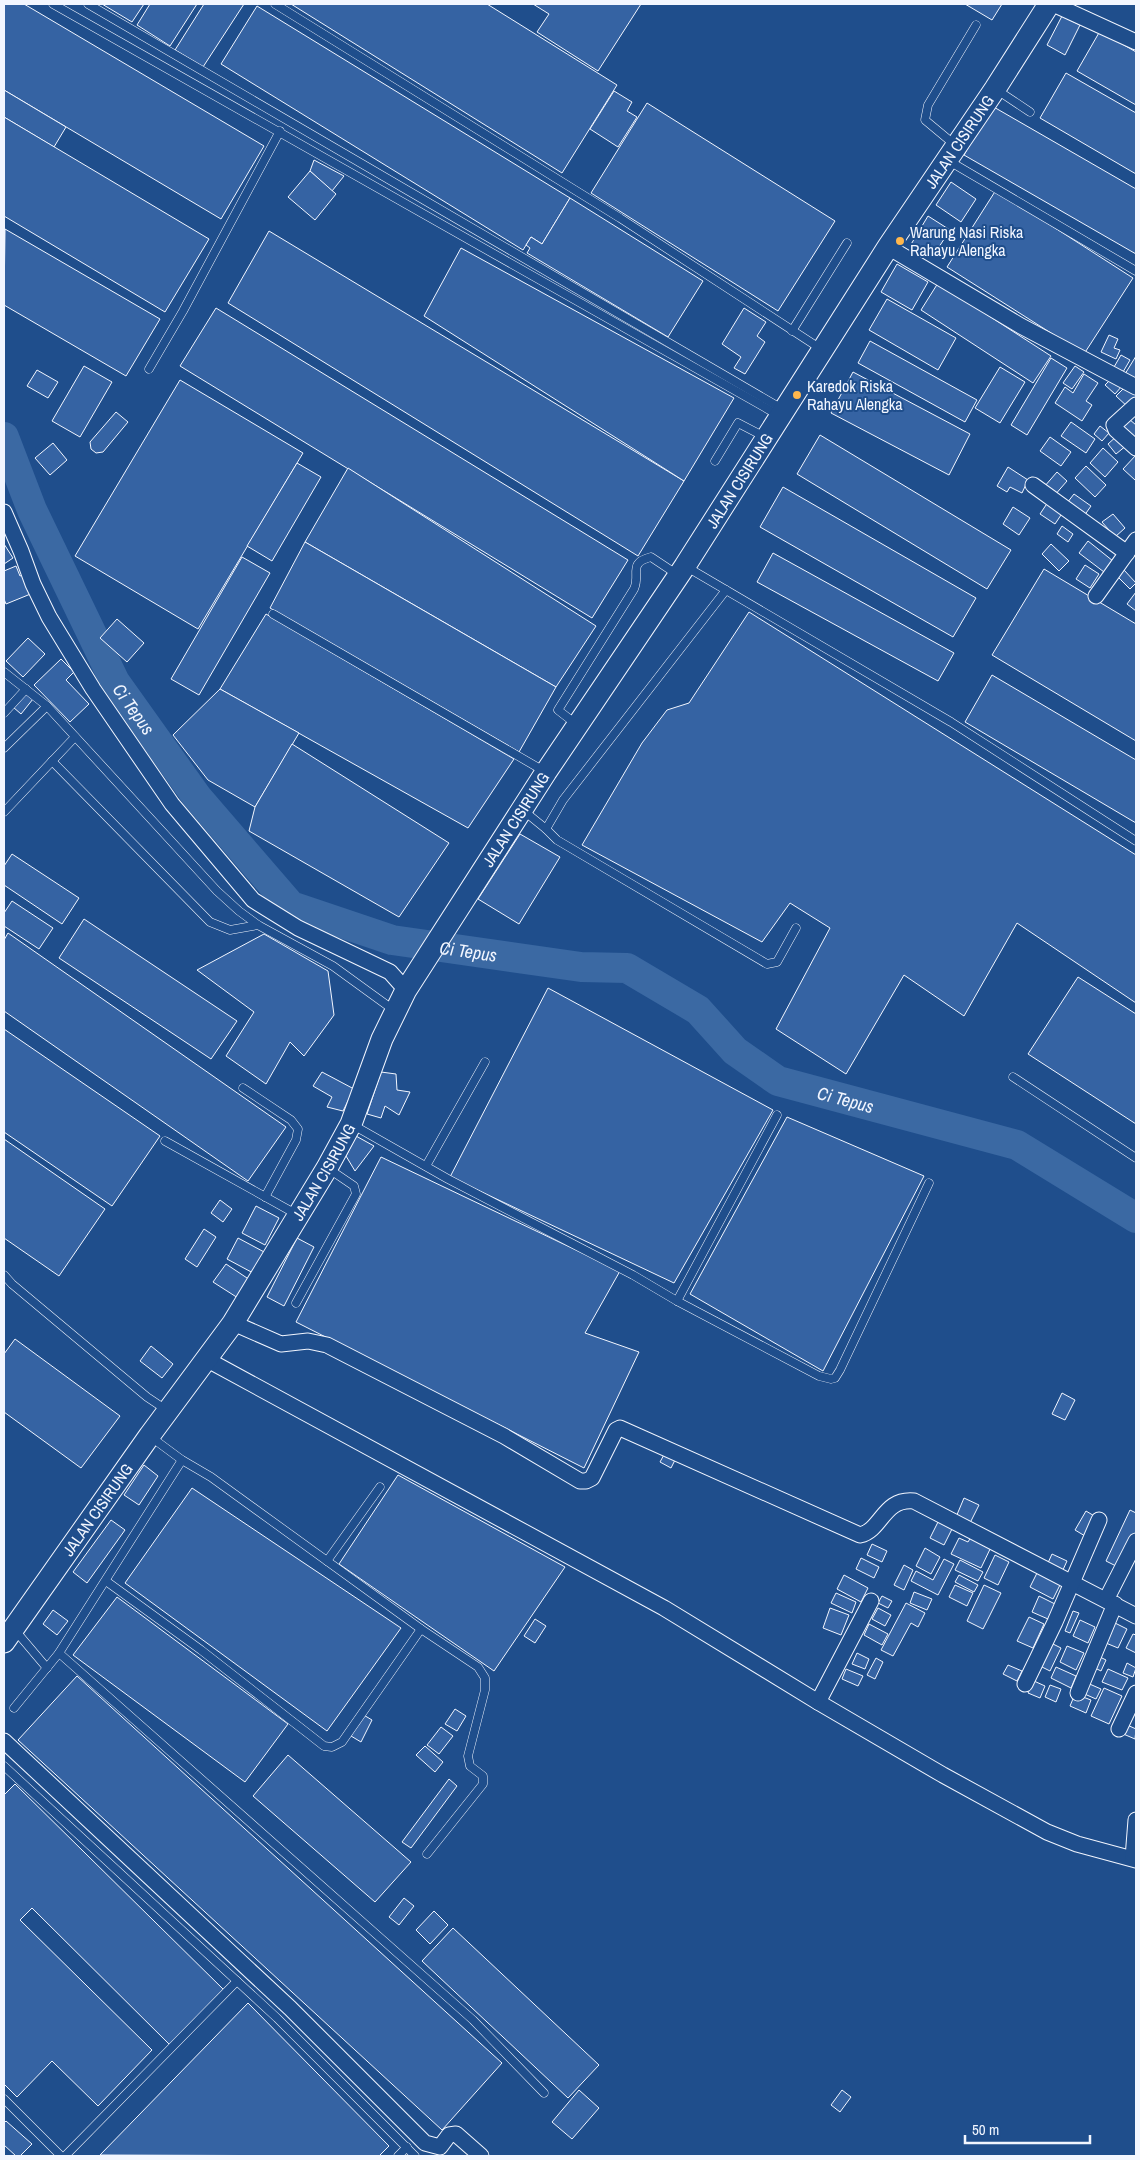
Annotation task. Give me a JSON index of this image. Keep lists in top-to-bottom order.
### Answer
{
  "streets": {
    "main road": ["JALAN CISIRUNG"]
  },
  "water": ["Ci Tepus"],
  "places": ["Warung Nasi Riska Rahayu Alengka", "Karedok Riska Rahayu Alengka"],
  "scale_bar": "50 m"
}
